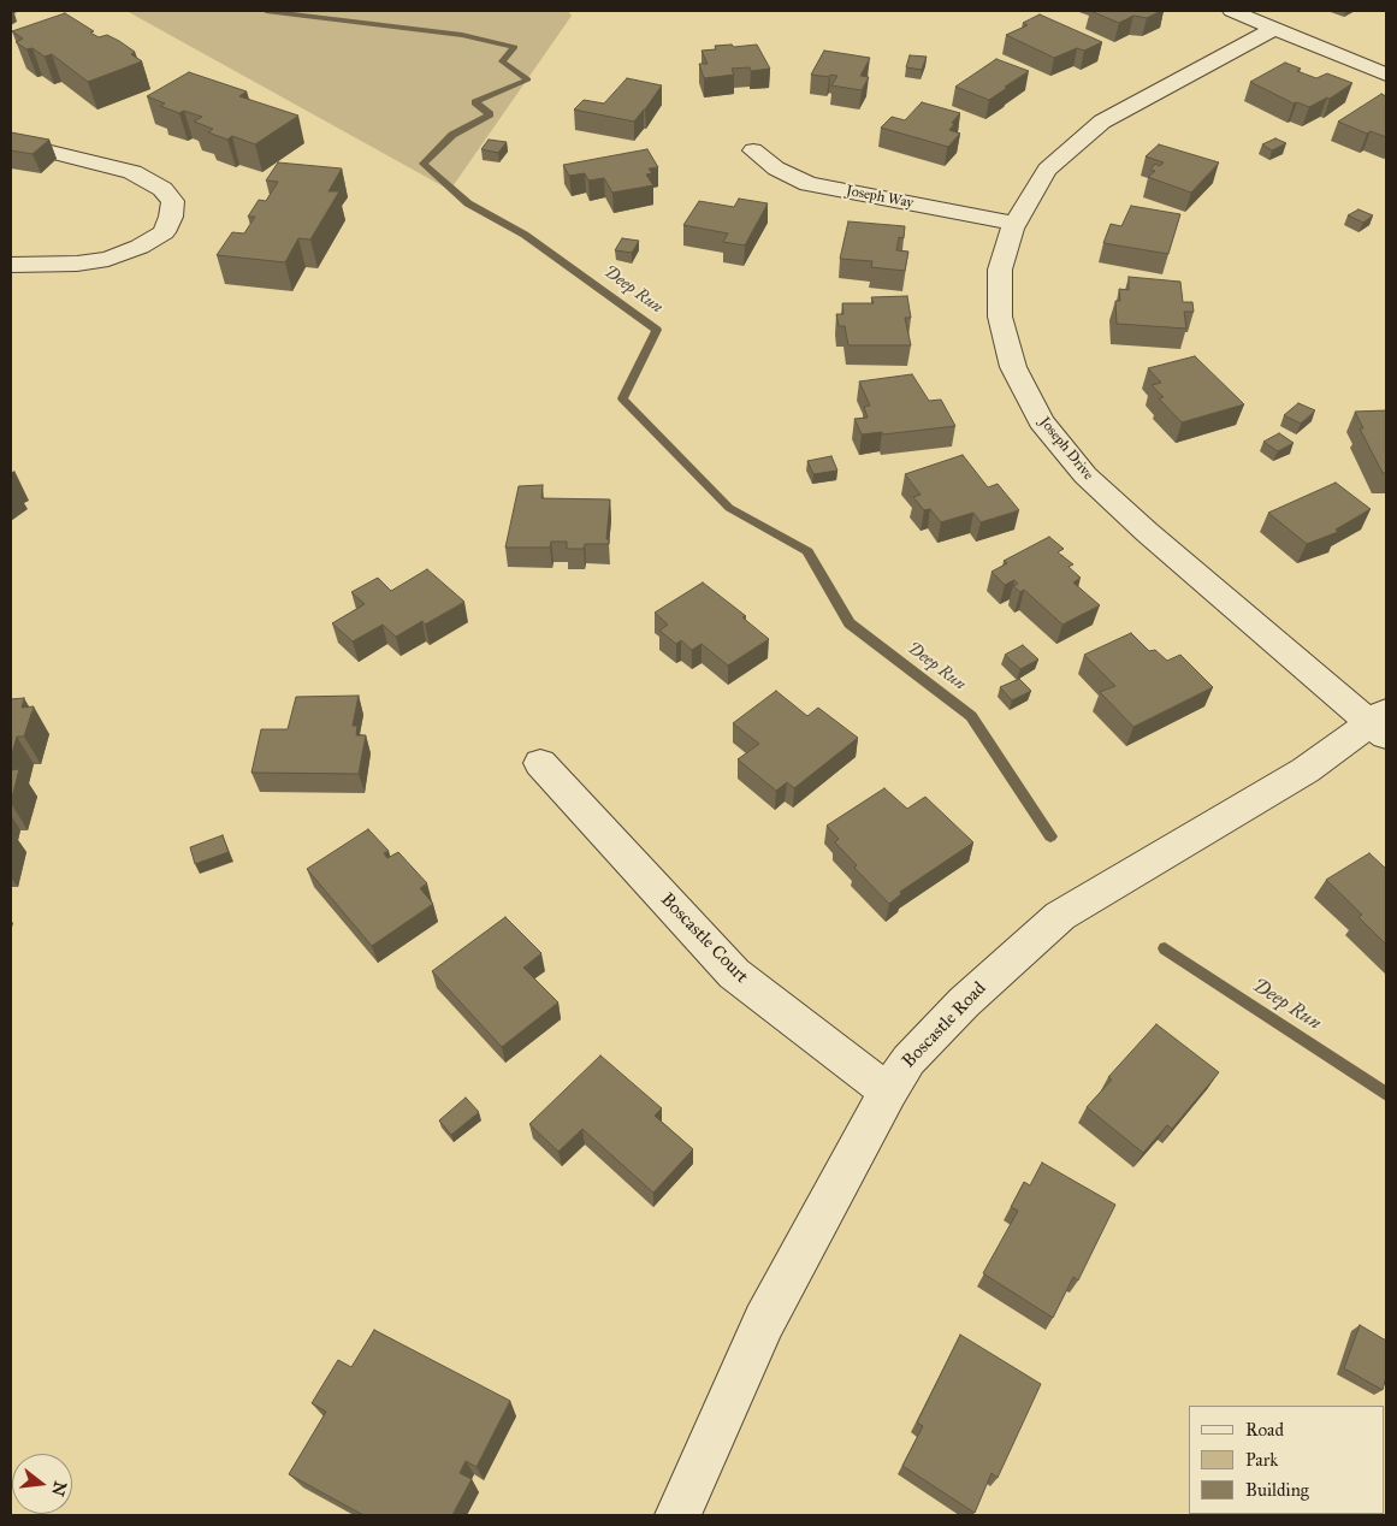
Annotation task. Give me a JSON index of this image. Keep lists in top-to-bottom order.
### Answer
{
  "streets": {
    "street": [
      "Joseph Way",
      "Joseph Drive",
      "Boscastle Court",
      "Boscastle Road"
    ]
  },
  "crossings": [
    ["Joseph Way", "Joseph Drive"],
    ["Joseph Drive", "Boscastle Road"],
    ["Boscastle Court", "Boscastle Road"]
  ],
  "water": ["Deep Run"],
  "legend": ["Road", "Park", "Building"],
  "north": "right"
}
